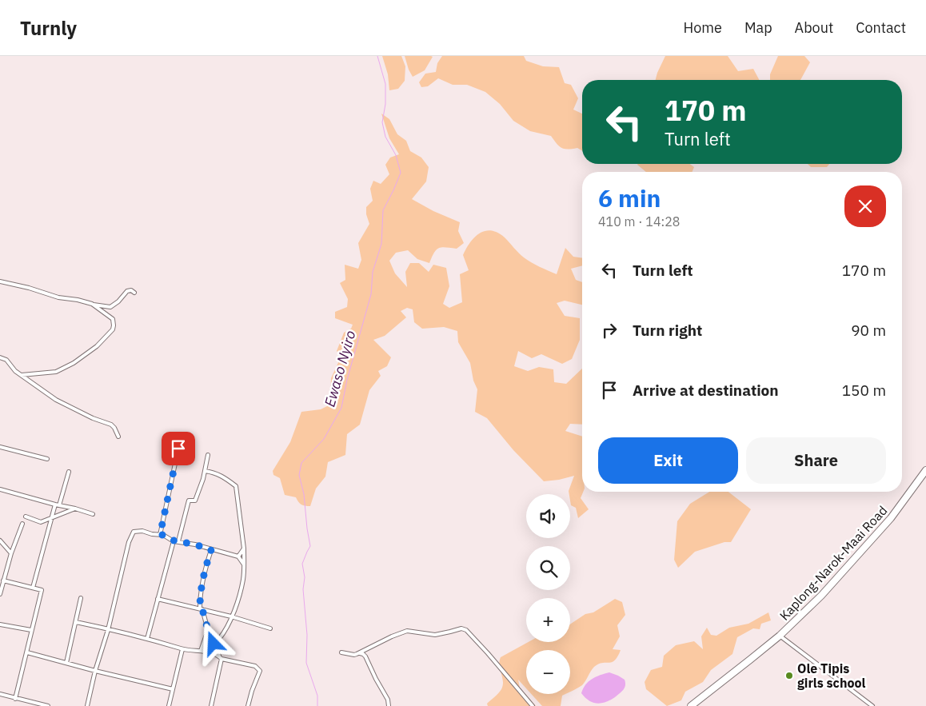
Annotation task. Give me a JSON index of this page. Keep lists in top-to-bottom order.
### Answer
{
  "streets": {
    "highway": ["Kaplong-Narok-Maai Road"]
  },
  "water": ["Ewaso Nyiro"],
  "places": ["Ole Tipis girls school"],
  "page": {
    "header": "Turnly",
    "nav": [
      "Home",
      "Map",
      "About",
      "Contact"
    ],
    "turn": ["170 m", "Turn left"],
    "heading": ["6 min", "410 m · 14:28"],
    "list": [
      {
        "name": "Turn left",
        "value": "170 m"
      },
      {
        "name": "Turn right",
        "value": "90 m"
      },
      {
        "name": "Arrive at destination",
        "value": "150 m"
      }
    ],
    "buttons": ["Exit", "Share"],
    "map_buttons": ["+", "−"]
  }
}
